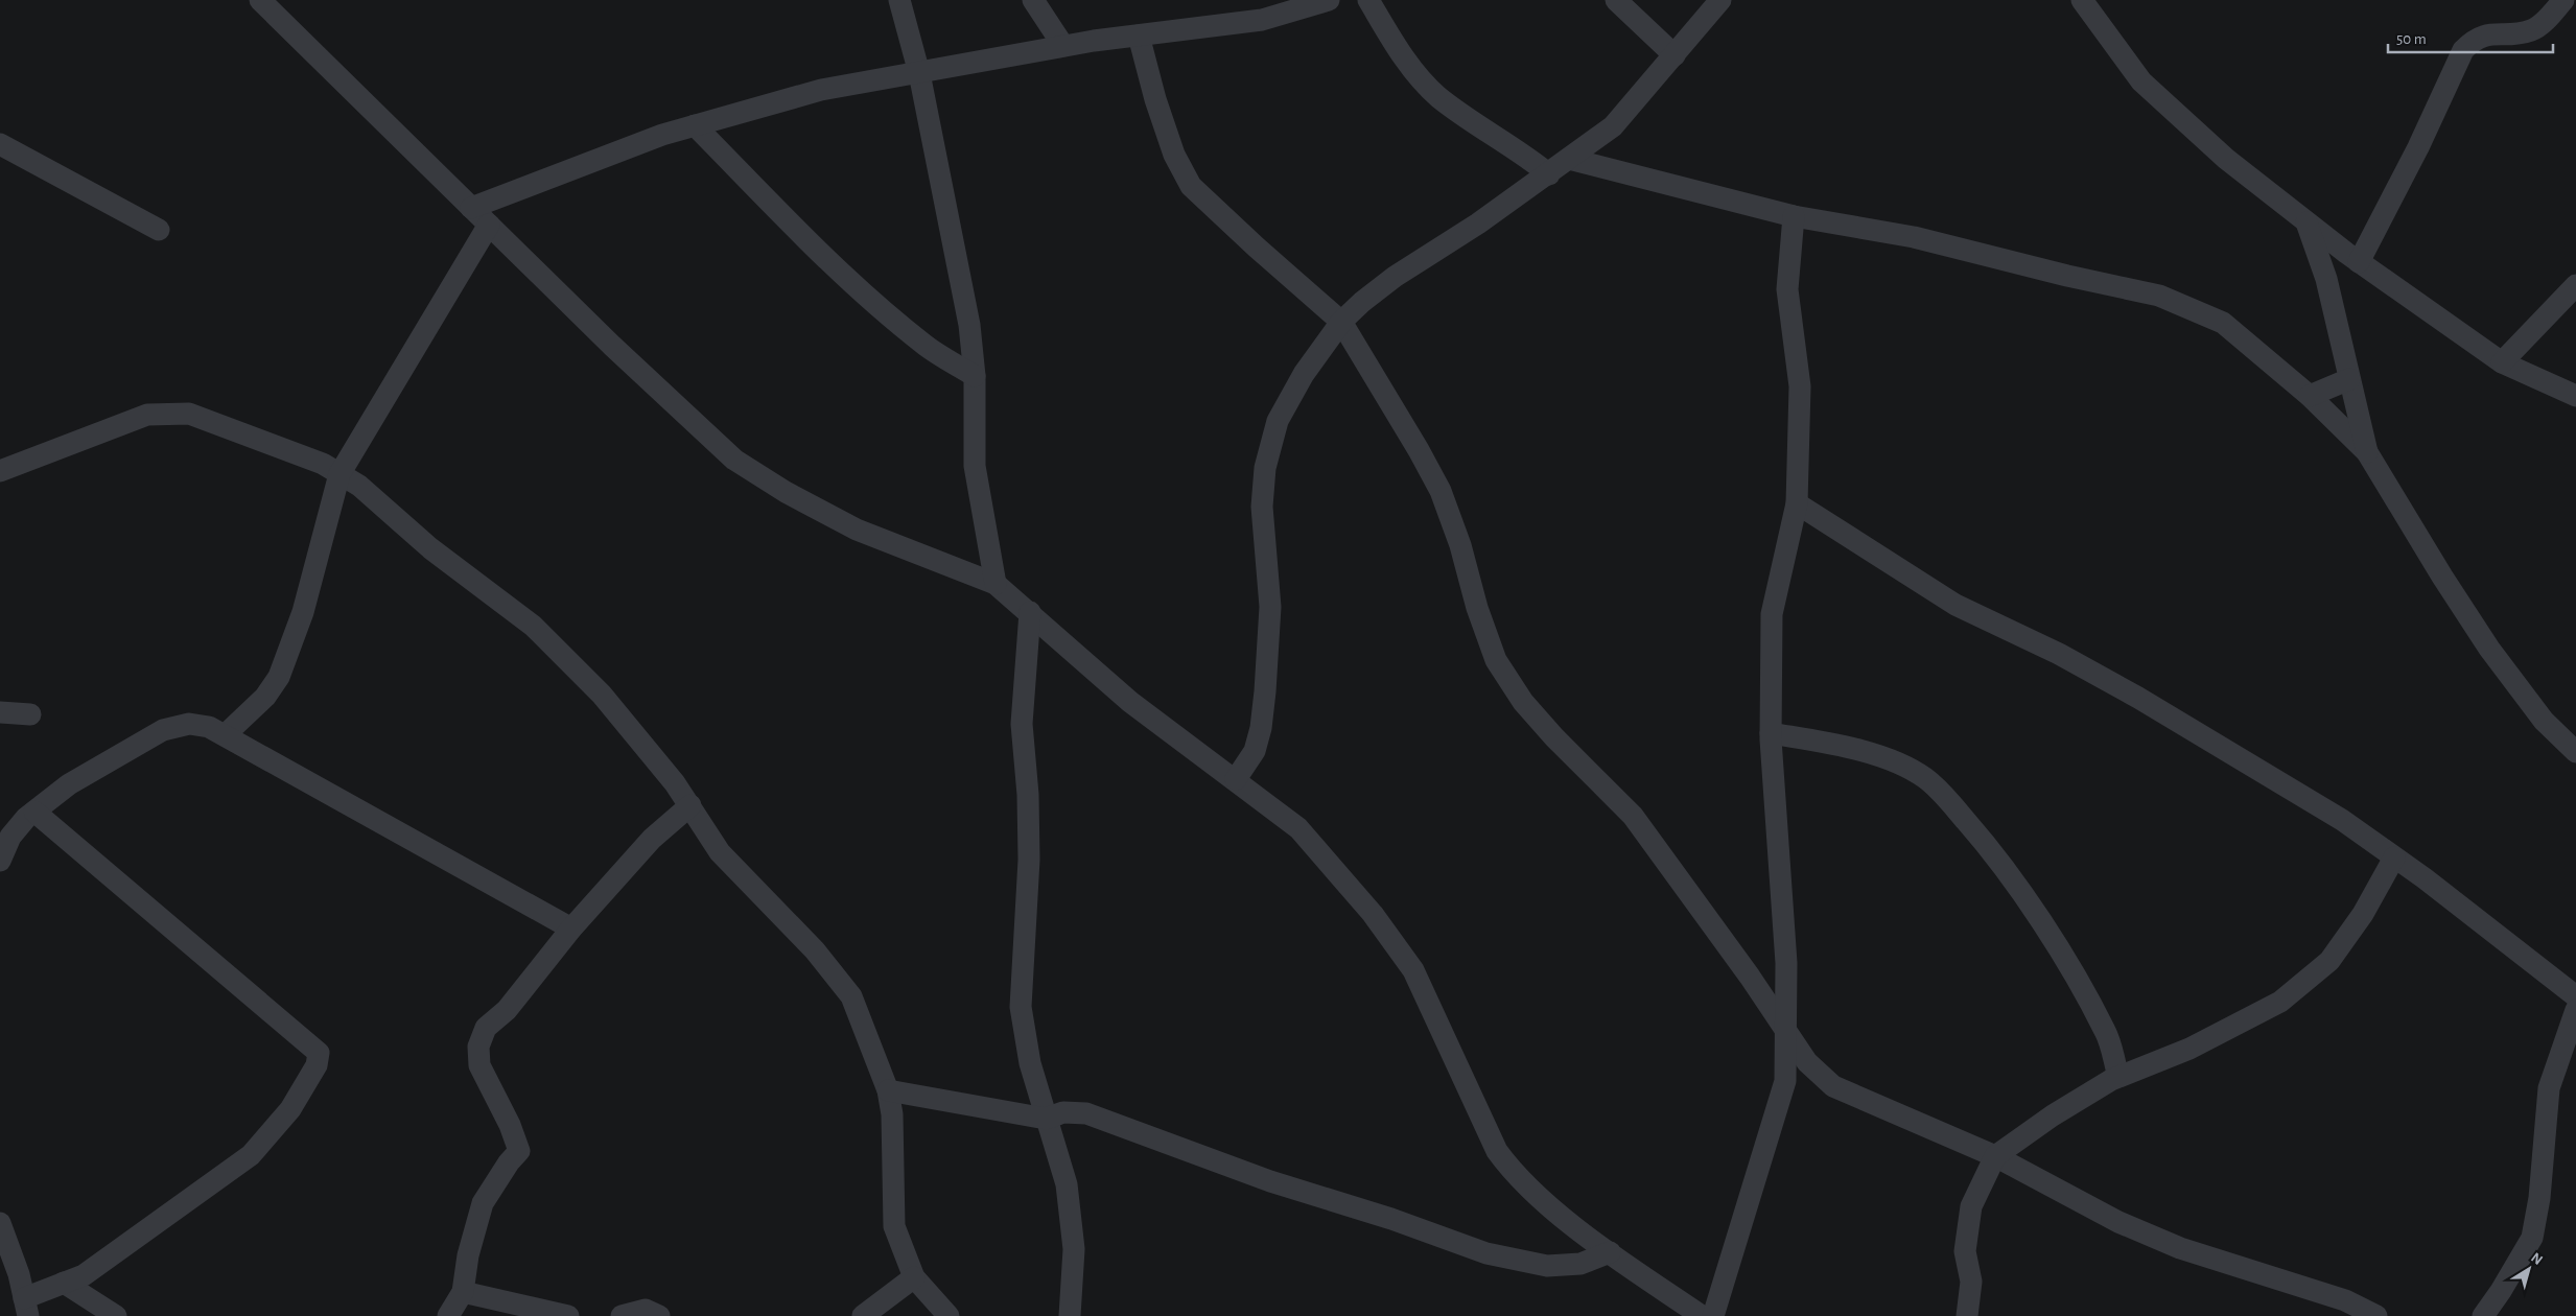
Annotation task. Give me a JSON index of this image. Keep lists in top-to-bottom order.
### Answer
{
  "scale_bar": "50 m",
  "north": "top right"
}
